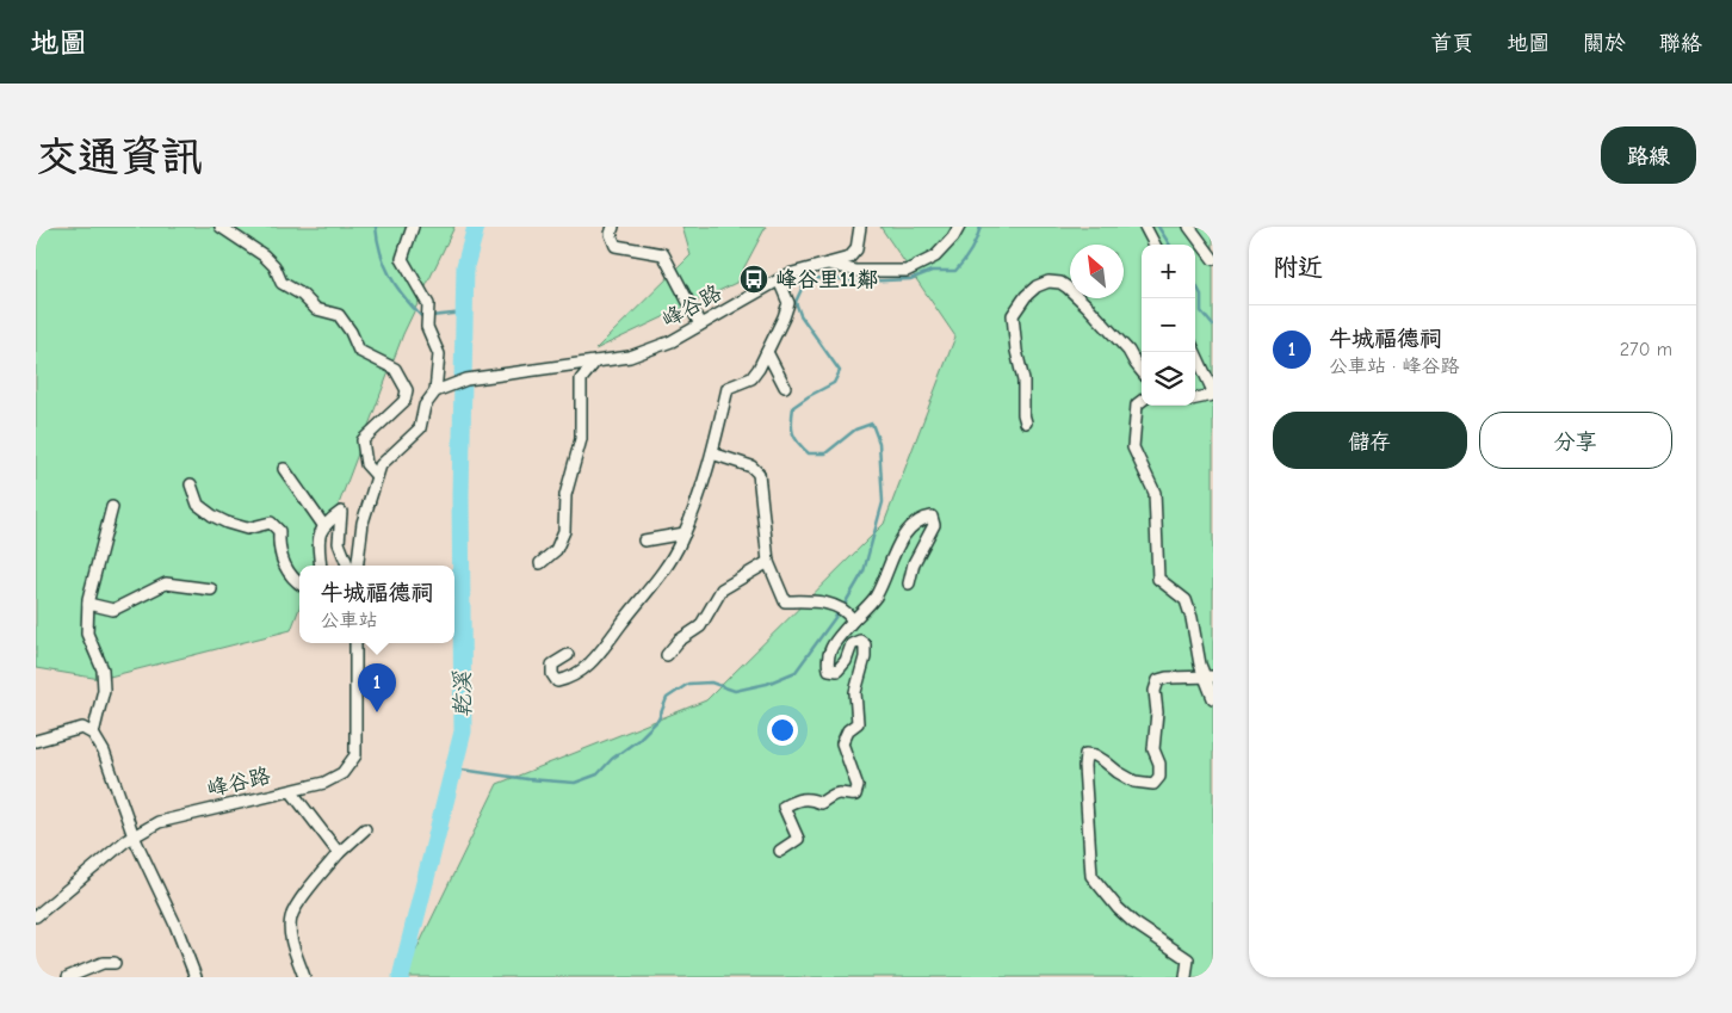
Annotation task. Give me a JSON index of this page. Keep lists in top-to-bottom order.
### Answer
{
  "streets": {
    "street": ["峰谷路"]
  },
  "water": ["乾溪"],
  "places": {
    "bus stop": ["峰谷里11鄰"]
  },
  "north": "top left",
  "page": {
    "header": "地圖",
    "nav": [
      "首頁",
      "地圖",
      "關於",
      "聯絡"
    ],
    "buttons": [
      "路線",
      ["儲存", "分享"]
    ],
    "title": "交通資訊",
    "heading": "附近",
    "map_buttons": ["+", "−"],
    "list": [
      {
        "mark": "1",
        "name": "牛城福德祠",
        "note": "公車站 · 峰谷路",
        "value": "270 m"
      }
    ],
    "popup": ["牛城福德祠", "公車站"],
    "pins": "1"
  }
}
